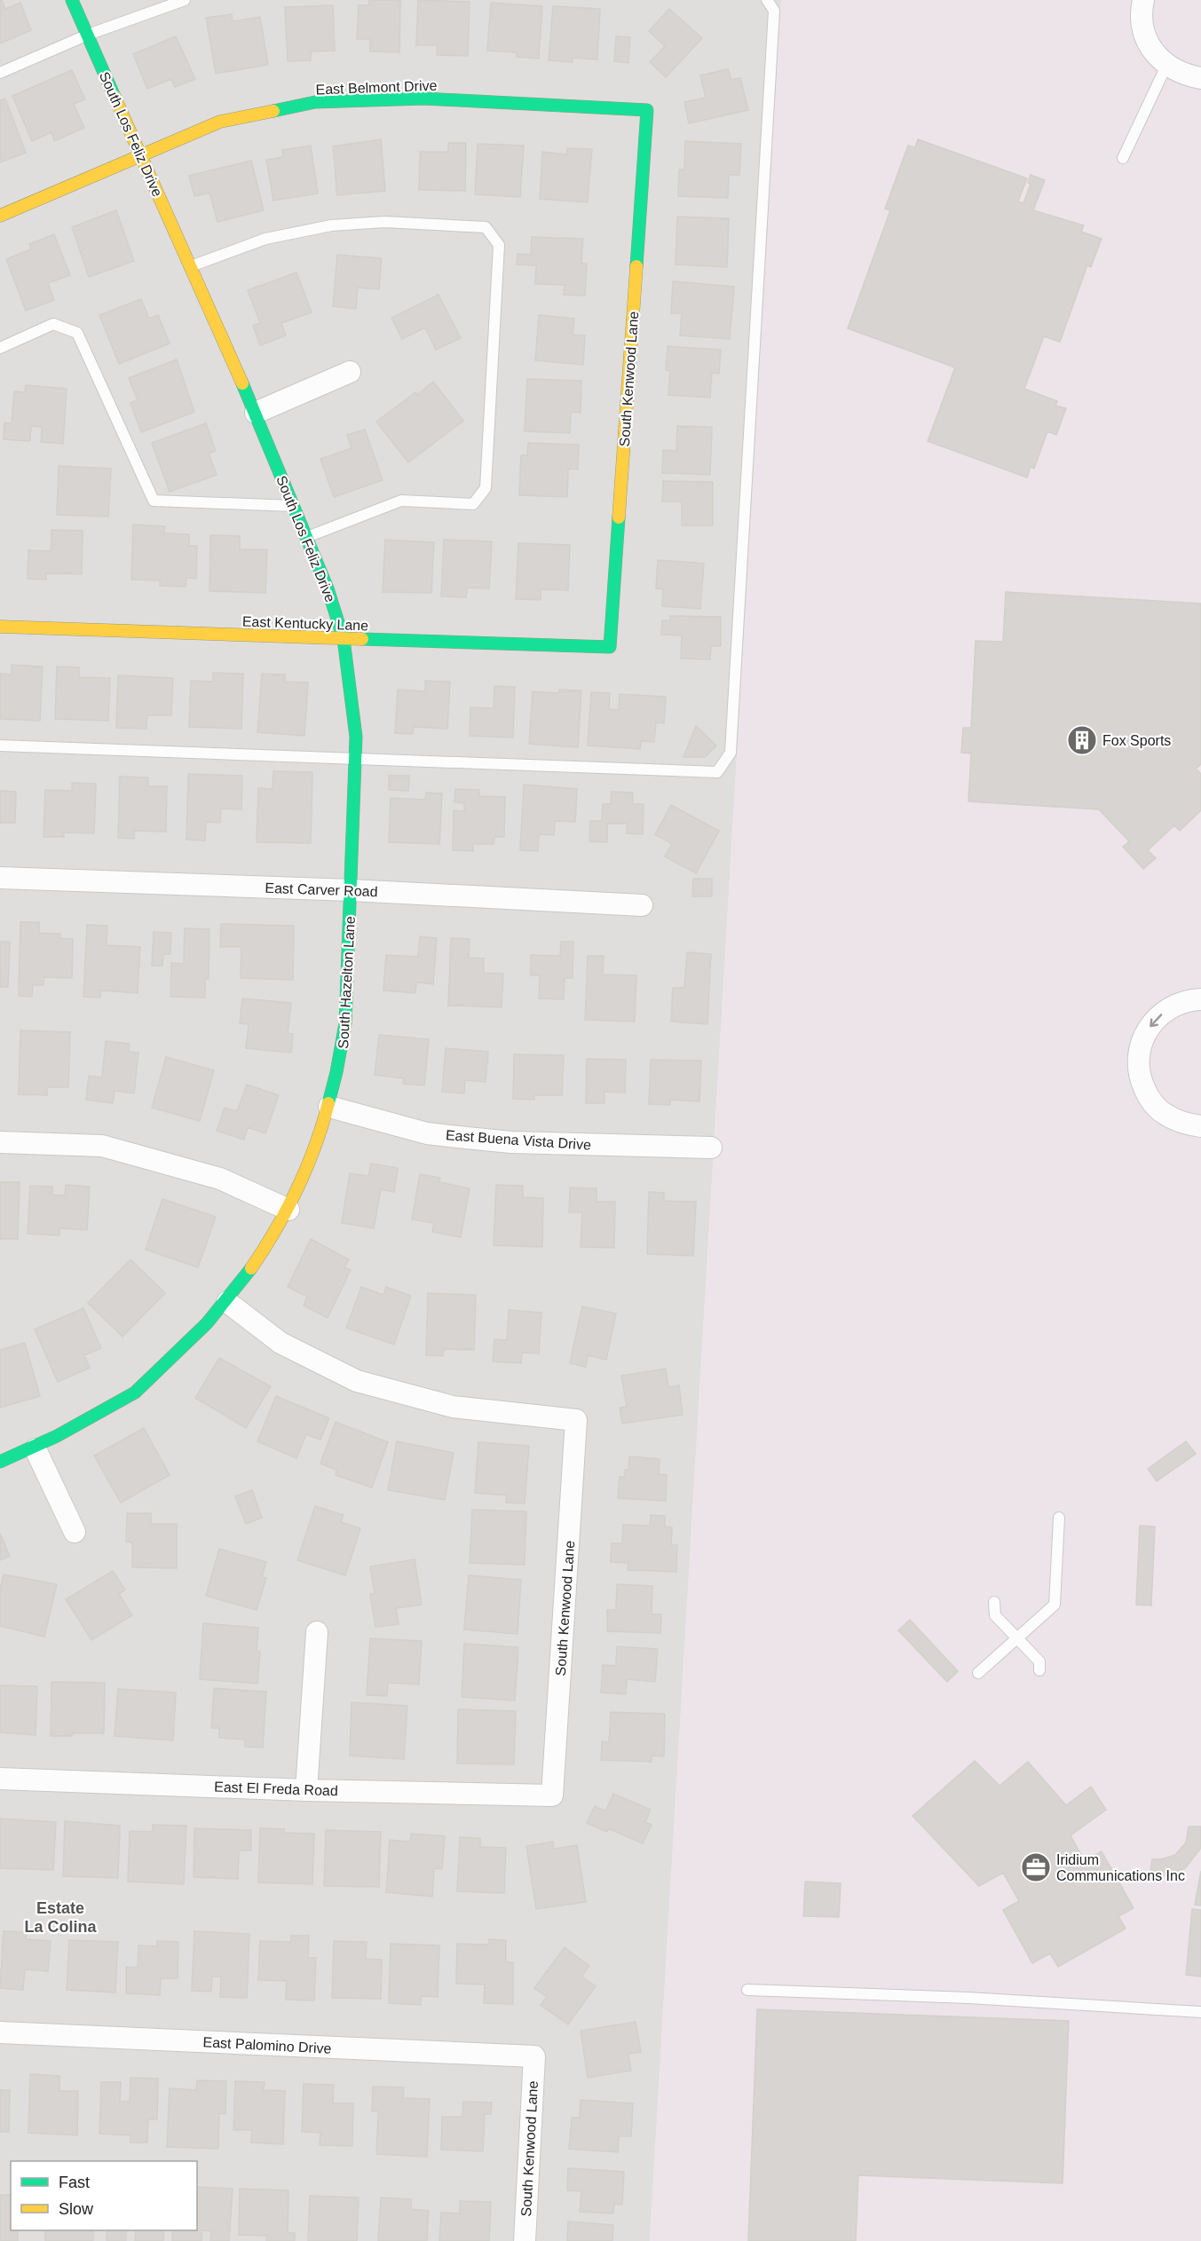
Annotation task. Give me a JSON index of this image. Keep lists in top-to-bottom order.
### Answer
{
  "streets": {
    "street": [
      "East Belmont Drive",
      "South Los Feliz Drive",
      "South Kenwood Lane",
      "East Kentucky Lane",
      "East Carver Road",
      "South Hazelton Lane",
      "East Buena Vista Drive",
      "East El Freda Road",
      "East Palomino Drive"
    ]
  },
  "crossings": [
    ["East Belmont Drive", "South Los Feliz Drive"],
    ["East Belmont Drive", "South Kenwood Lane"],
    ["South Los Feliz Drive", "East Kentucky Lane"],
    ["South Los Feliz Drive", "East Carver Road"],
    ["South Los Feliz Drive", "South Hazelton Lane"],
    ["South Kenwood Lane", "East Kentucky Lane"],
    ["South Kenwood Lane", "South Hazelton Lane"],
    ["South Kenwood Lane", "East El Freda Road"],
    ["South Kenwood Lane", "East Palomino Drive"],
    ["East Carver Road", "South Hazelton Lane"],
    ["South Hazelton Lane", "East Buena Vista Drive"]
  ],
  "districts": ["Estate La Colina"],
  "places": {
    "building": ["Fox Sports"],
    "office": ["Iridium Communications Inc"]
  },
  "legend": ["Fast", "Slow"]
}
